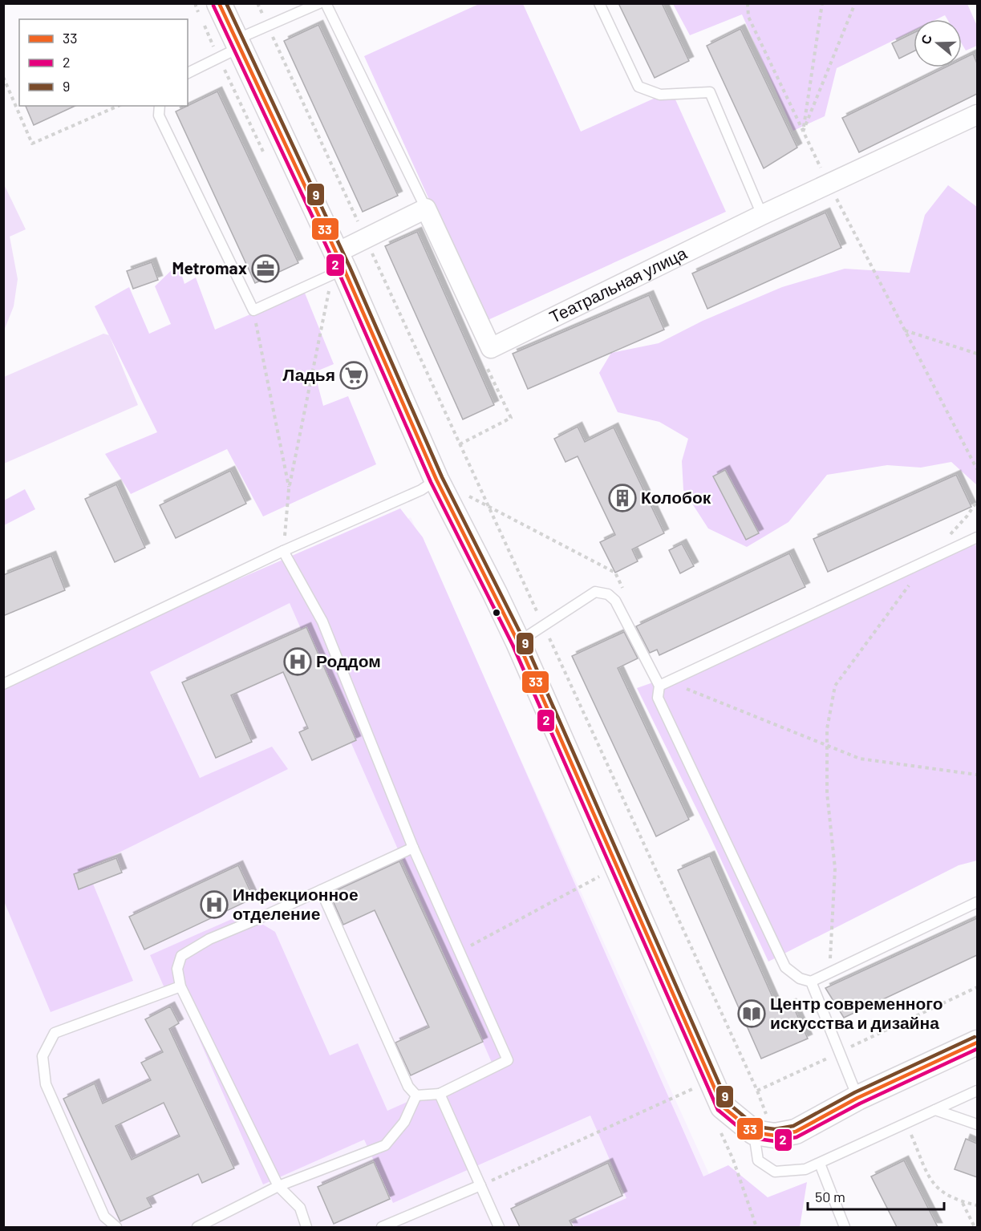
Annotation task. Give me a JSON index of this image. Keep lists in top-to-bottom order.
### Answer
{
  "streets": {
    "street": ["Театральная улица"]
  },
  "places": {
    "office": ["Metromax"],
    "supermarket": ["Ладья"],
    "building": ["Колобок"],
    "hospital": ["Роддом", "Инфекционное отделение"],
    "library": ["Центр современного искусства и дизайна"]
  },
  "lines": ["transit line 33", "transit line 9", "transit line 2"],
  "legend": ["33", "2", "9"],
  "scale_bar": "50 m",
  "north": "left"
}
